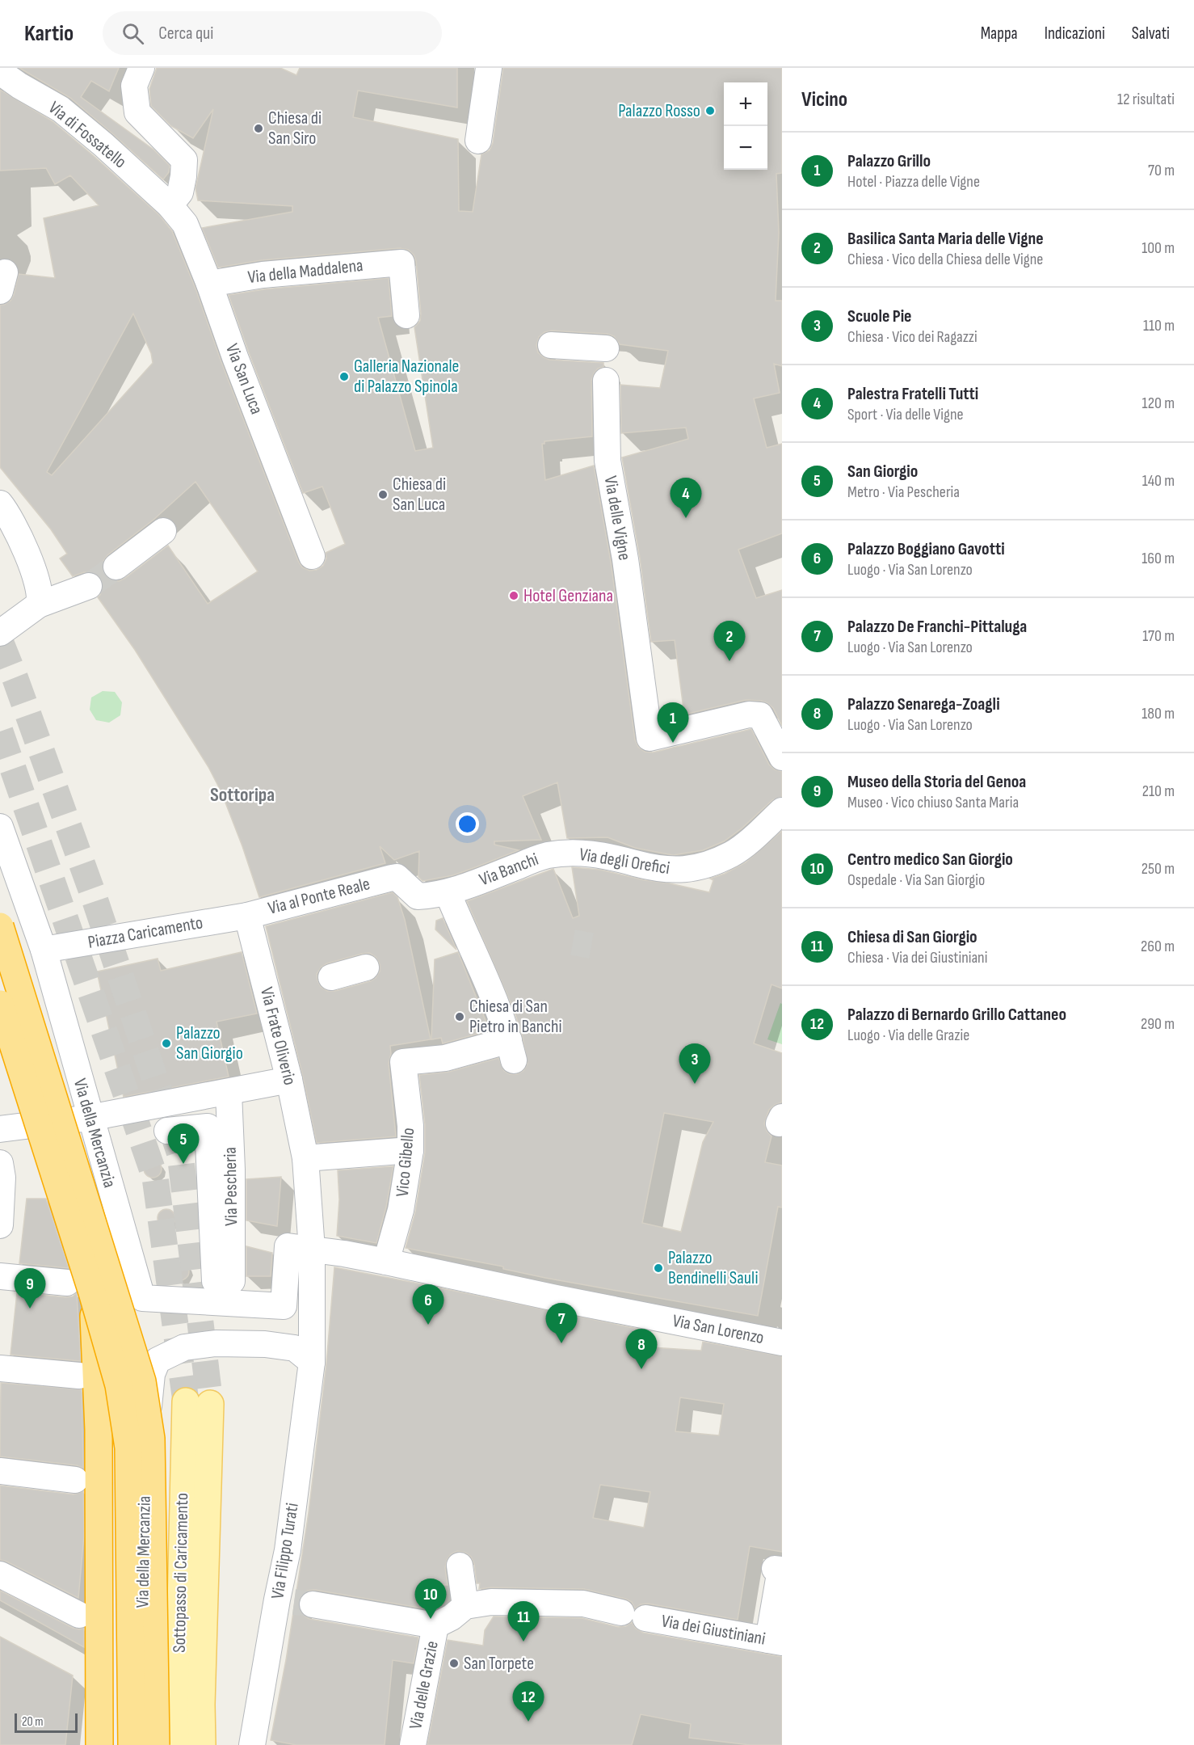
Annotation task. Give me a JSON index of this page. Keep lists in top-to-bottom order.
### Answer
{
  "streets": {
    "main road": ["Sottopasso di Caricamento"],
    "street": [
      "Via di Fossatello",
      "Via della Maddalena",
      "Via San Luca",
      "Via delle Vigne",
      "Via degli Orefici",
      "Via Banchi",
      "Via al Ponte Reale",
      "Piazza Caricamento",
      "Via Frate Oliverio",
      "Via della Mercanzia",
      "Vico Gibello",
      "Via Pescheria",
      "Via San Lorenzo",
      "Via Filippo Turati",
      "Via dei Giustiniani",
      "Via delle Grazie"
    ]
  },
  "crossings": [
    ["Via di Fossatello", "Via San Luca"],
    ["Via della Maddalena", "Via San Luca"],
    ["Via degli Orefici", "Via Banchi"],
    ["Via Banchi", "Via al Ponte Reale"],
    ["Via Banchi", "Vico Gibello"],
    ["Via al Ponte Reale", "Piazza Caricamento"],
    ["Via al Ponte Reale", "Via Frate Oliverio"],
    ["Piazza Caricamento", "Via Frate Oliverio"],
    ["Piazza Caricamento", "Via della Mercanzia"],
    ["Via Frate Oliverio", "Via della Mercanzia"],
    ["Via Frate Oliverio", "Via San Lorenzo"],
    ["Via Frate Oliverio", "Via Filippo Turati"],
    ["Via della Mercanzia", "Via San Lorenzo"],
    ["Via della Mercanzia", "Via Filippo Turati"],
    ["Vico Gibello", "Via San Lorenzo"],
    ["Via San Lorenzo", "Via Filippo Turati"]
  ],
  "districts": ["Sottoripa"],
  "places": [
    "Palazzo Rosso",
    "Chiesa di San Siro",
    "Galleria Nazionale di Palazzo Spinola",
    "Chiesa di San Luca",
    "Hotel Genziana",
    "Chiesa di San Pietro in Banchi",
    "Palazzo San Giorgio",
    "Palazzo Bendinelli Sauli",
    "San Torpete"
  ],
  "scale_bar": "20 m",
  "page": {
    "header": "Kartio",
    "search": "Cerca qui",
    "nav": ["Mappa", "Indicazioni", "Salvati"],
    "heading": ["Vicino", "12 risultati"],
    "map_buttons": ["+", "−"],
    "list": [
      {
        "mark": "1",
        "name": "Palazzo Grillo",
        "note": "Hotel · Piazza delle Vigne",
        "value": "70 m"
      },
      {
        "mark": "2",
        "name": "Basilica Santa Maria delle Vigne",
        "note": "Chiesa · Vico della Chiesa delle Vigne",
        "value": "100 m"
      },
      {
        "mark": "3",
        "name": "Scuole Pie",
        "note": "Chiesa · Vico dei Ragazzi",
        "value": "110 m"
      },
      {
        "mark": "4",
        "name": "Palestra Fratelli Tutti",
        "note": "Sport · Via delle Vigne",
        "value": "120 m"
      },
      {
        "mark": "5",
        "name": "San Giorgio",
        "note": "Metro · Via Pescheria",
        "value": "140 m"
      },
      {
        "mark": "6",
        "name": "Palazzo Boggiano Gavotti",
        "note": "Luogo · Via San Lorenzo",
        "value": "160 m"
      },
      {
        "mark": "7",
        "name": "Palazzo De Franchi-Pittaluga",
        "note": "Luogo · Via San Lorenzo",
        "value": "170 m"
      },
      {
        "mark": "8",
        "name": "Palazzo Senarega-Zoagli",
        "note": "Luogo · Via San Lorenzo",
        "value": "180 m"
      },
      {
        "mark": "9",
        "name": "Museo della Storia del Genoa",
        "note": "Museo · Vico chiuso Santa Maria",
        "value": "210 m"
      },
      {
        "mark": "10",
        "name": "Centro medico San Giorgio",
        "note": "Ospedale · Via San Giorgio",
        "value": "250 m"
      },
      {
        "mark": "11",
        "name": "Chiesa di San Giorgio",
        "note": "Chiesa · Via dei Giustiniani",
        "value": "260 m"
      },
      {
        "mark": "12",
        "name": "Palazzo di Bernardo Grillo Cattaneo",
        "note": "Luogo · Via delle Grazie",
        "value": "290 m"
      }
    ],
    "pins": [
      "4",
      "2",
      "1",
      "3",
      "5",
      "9",
      "6",
      "7",
      "8",
      "10",
      "11",
      "12"
    ],
    "scale": "20 m"
  }
}
